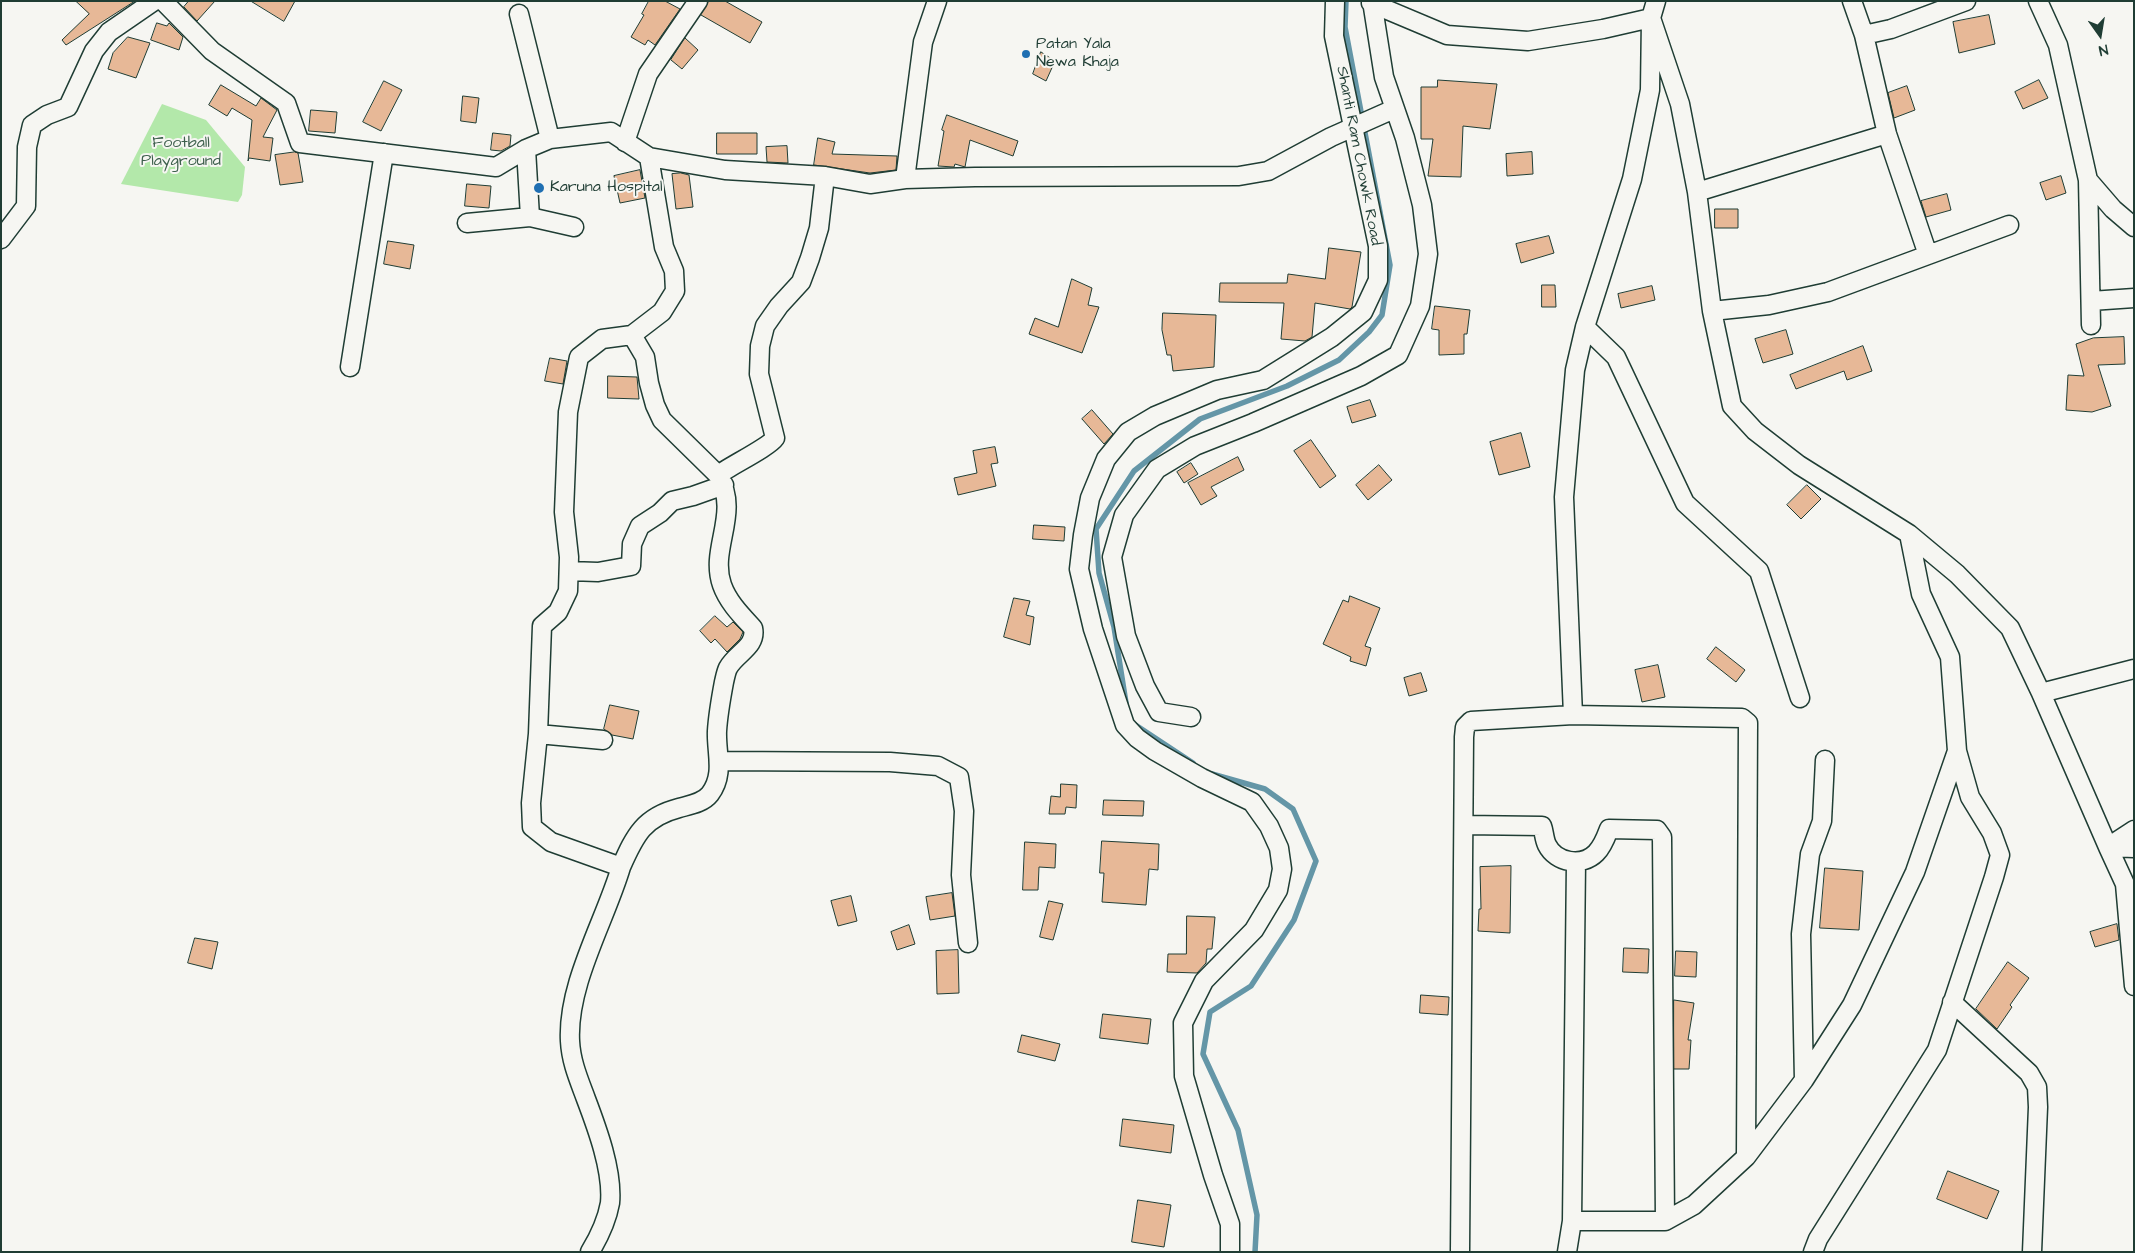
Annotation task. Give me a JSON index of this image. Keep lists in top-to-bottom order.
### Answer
{
  "streets": {
    "street": ["Shanti Ram Chowk Road"]
  },
  "parks": ["Football Playground"],
  "places": ["Patan Yala Newa Khaja", "Karuna Hospital"],
  "north": "bottom"
}
